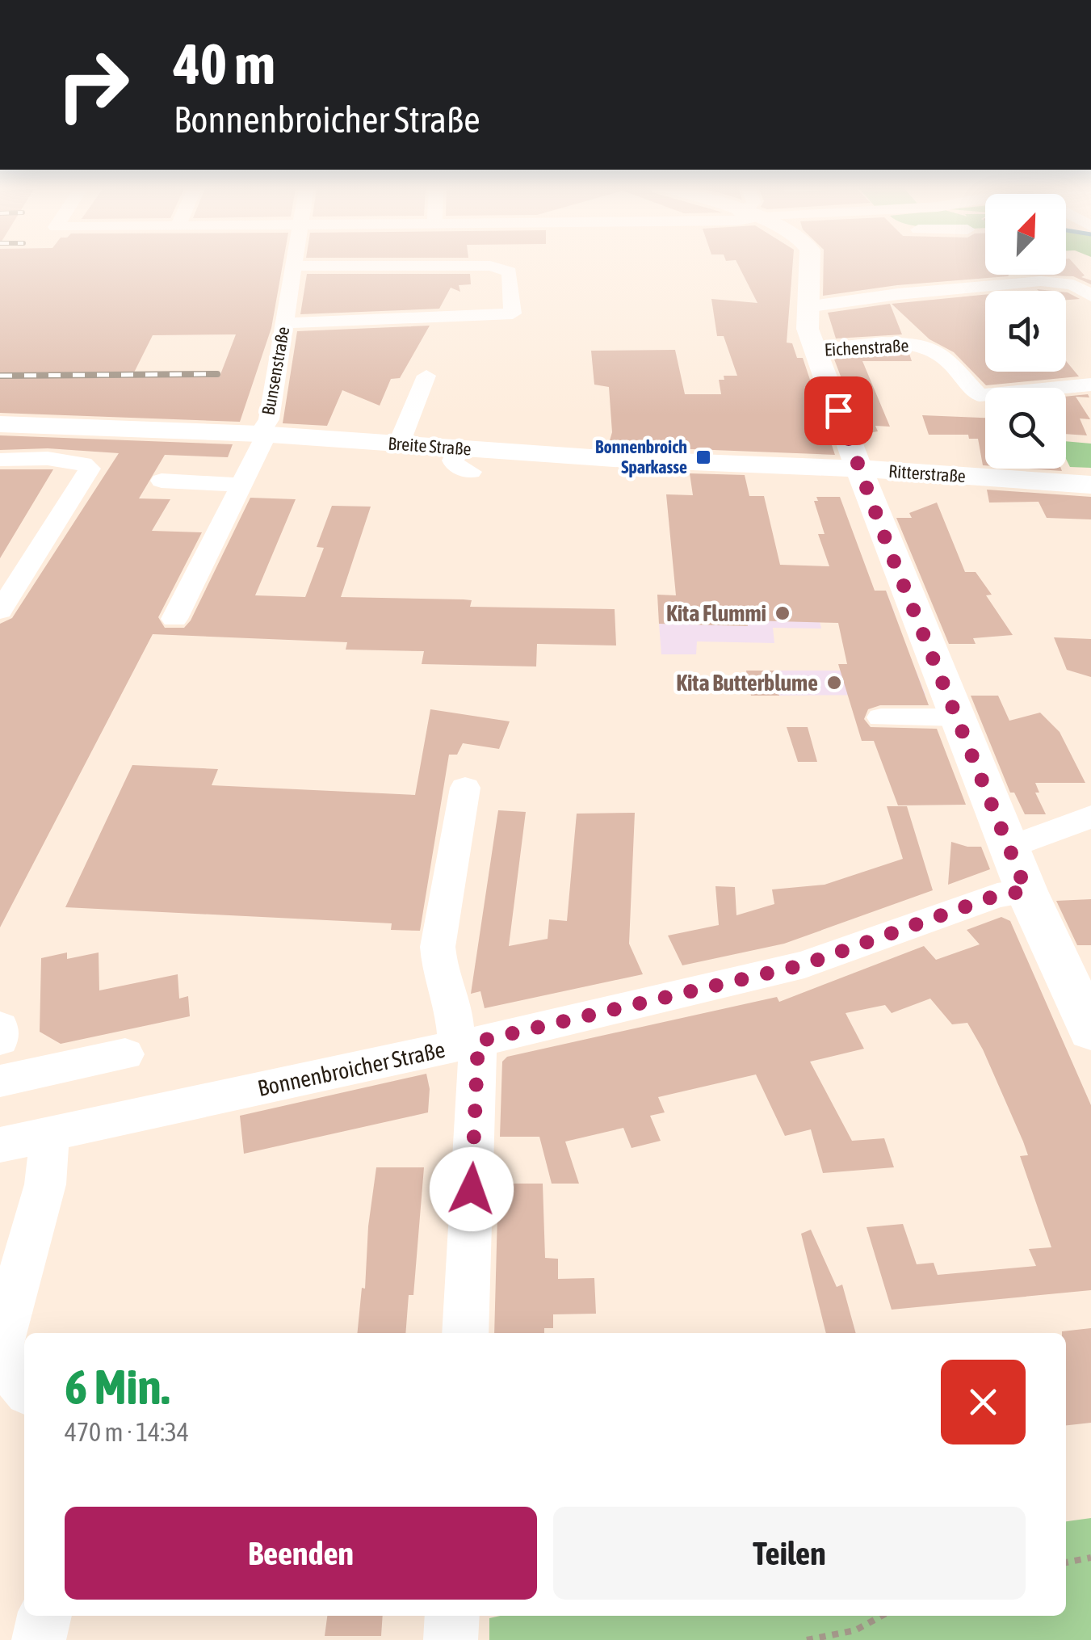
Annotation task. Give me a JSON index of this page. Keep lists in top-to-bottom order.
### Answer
{
  "streets": {
    "main road": ["Breite Straße", "Ritterstraße"],
    "street": ["Eichenstraße", "Bunsenstraße", "Bonnenbroicher Straße"]
  },
  "crossings": [
    ["Bunsenstraße", "Breite Straße"],
    ["Breite Straße", "Ritterstraße"]
  ],
  "places": {
    "transit": ["Bonnenbroich Sparkasse"],
    "other": ["Kita Flummi", "Kita Butterblume"]
  },
  "north": "top right",
  "page": {
    "turn": ["40 m", "Bonnenbroicher Straße"],
    "heading": ["6 Min.", "470 m · 14:34"],
    "buttons": ["Beenden", "Teilen"]
  }
}
